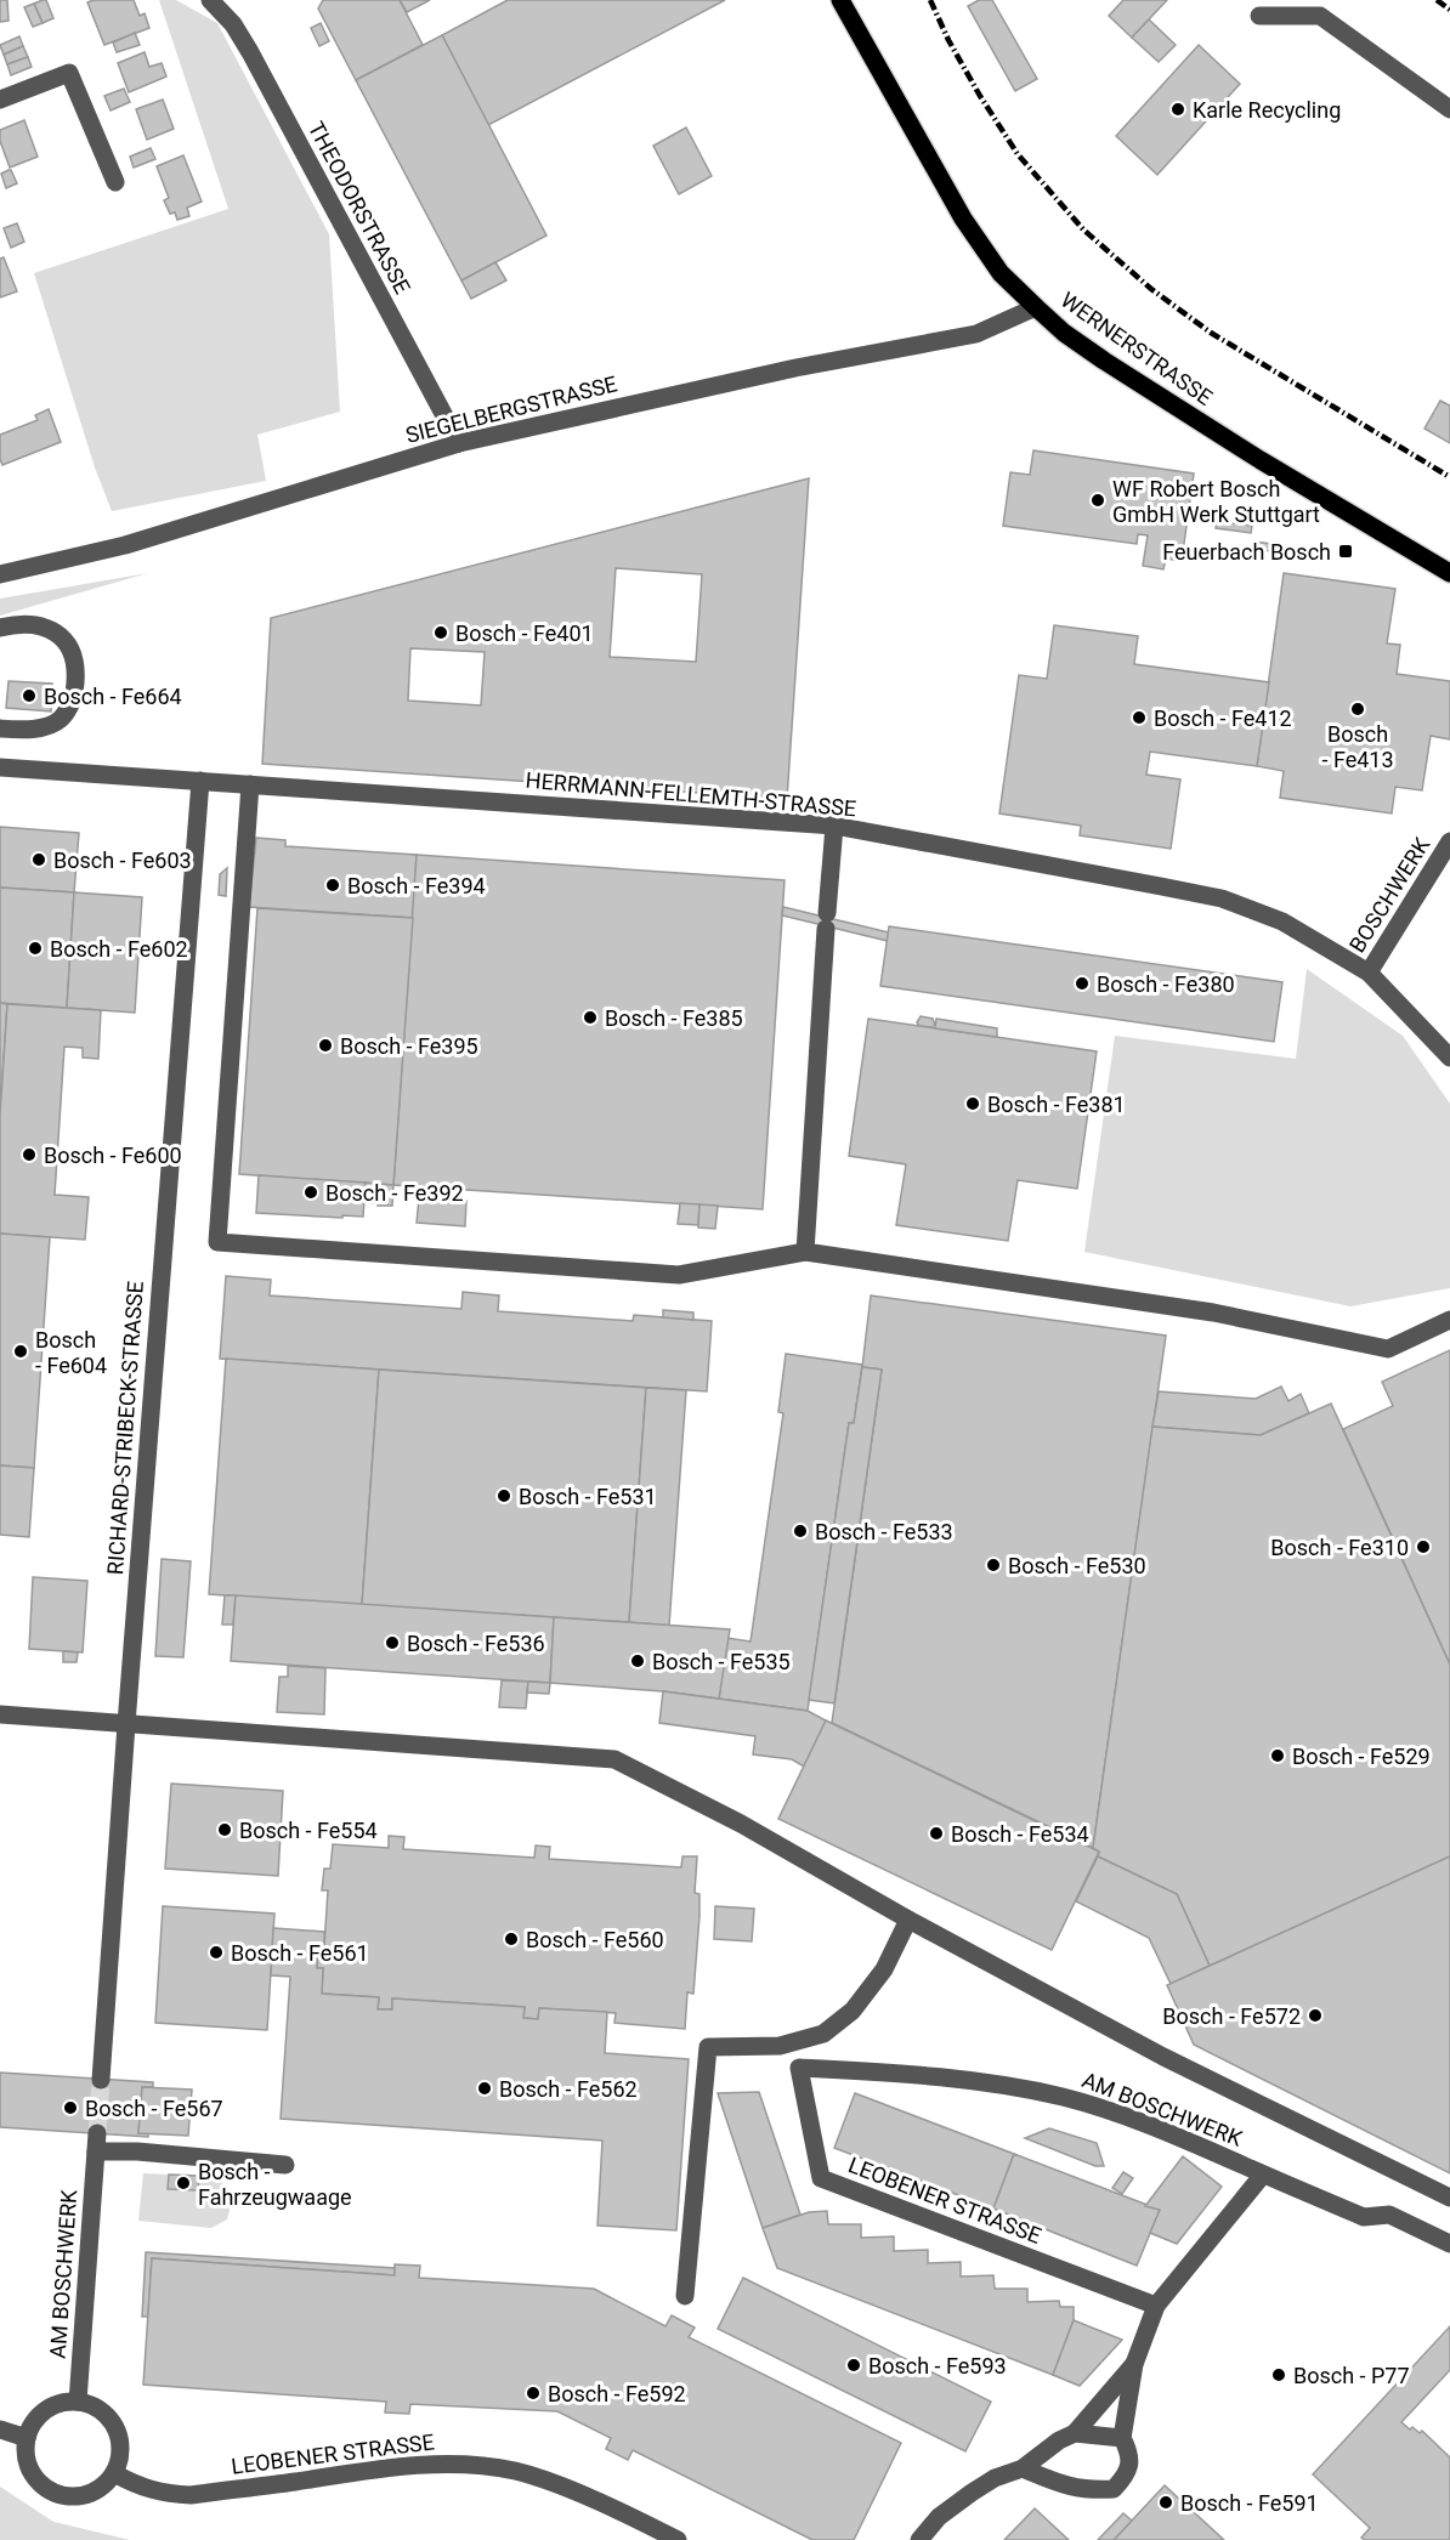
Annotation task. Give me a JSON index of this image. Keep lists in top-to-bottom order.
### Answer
{
  "streets": {
    "main road": ["WERNERSTRASSE"],
    "street": [
      "THEODORSTRASSE",
      "SIEGELBERGSTRASSE",
      "HERRMANN-FELLEMTH-STRASSE",
      "BOSCHWERK",
      "RICHARD-STRIBECK-STRASSE",
      "AM BOSCHWERK",
      "LEOBENER STRASSE"
    ]
  },
  "crossings": [
    ["THEODORSTRASSE", "SIEGELBERGSTRASSE"],
    ["WERNERSTRASSE", "SIEGELBERGSTRASSE"],
    ["HERRMANN-FELLEMTH-STRASSE", "BOSCHWERK"],
    ["HERRMANN-FELLEMTH-STRASSE", "RICHARD-STRIBECK-STRASSE"],
    ["AM BOSCHWERK", "LEOBENER STRASSE"]
  ],
  "places": {
    "other": [
      "Karle Recycling",
      "WF Robert Bosch GmbH Werk Stuttgart",
      "Bosch - Fe401",
      "Bosch - Fe664",
      "Bosch - Fe413",
      "Bosch - Fe412",
      "Bosch - Fe603",
      "Bosch - Fe394",
      "Bosch - Fe602",
      "Bosch - Fe380",
      "Bosch - Fe385",
      "Bosch - Fe395",
      "Bosch - Fe381",
      "Bosch - Fe600",
      "Bosch - Fe392",
      "Bosch - Fe604",
      "Bosch - Fe531",
      "Bosch - Fe533",
      "Bosch - Fe310",
      "Bosch - Fe530",
      "Bosch - Fe536",
      "Bosch - Fe535",
      "Bosch - Fe529",
      "Bosch - Fe554",
      "Bosch - Fe534",
      "Bosch - Fe560",
      "Bosch - Fe561",
      "Bosch - Fe572",
      "Bosch - Fe562",
      "Bosch - Fe567",
      "Bosch - Fahrzeugwaage",
      "Bosch - Fe593",
      "Bosch - P77",
      "Bosch - Fe592",
      "Bosch - Fe591"
    ],
    "transit": ["Feuerbach Bosch"]
  }
}
